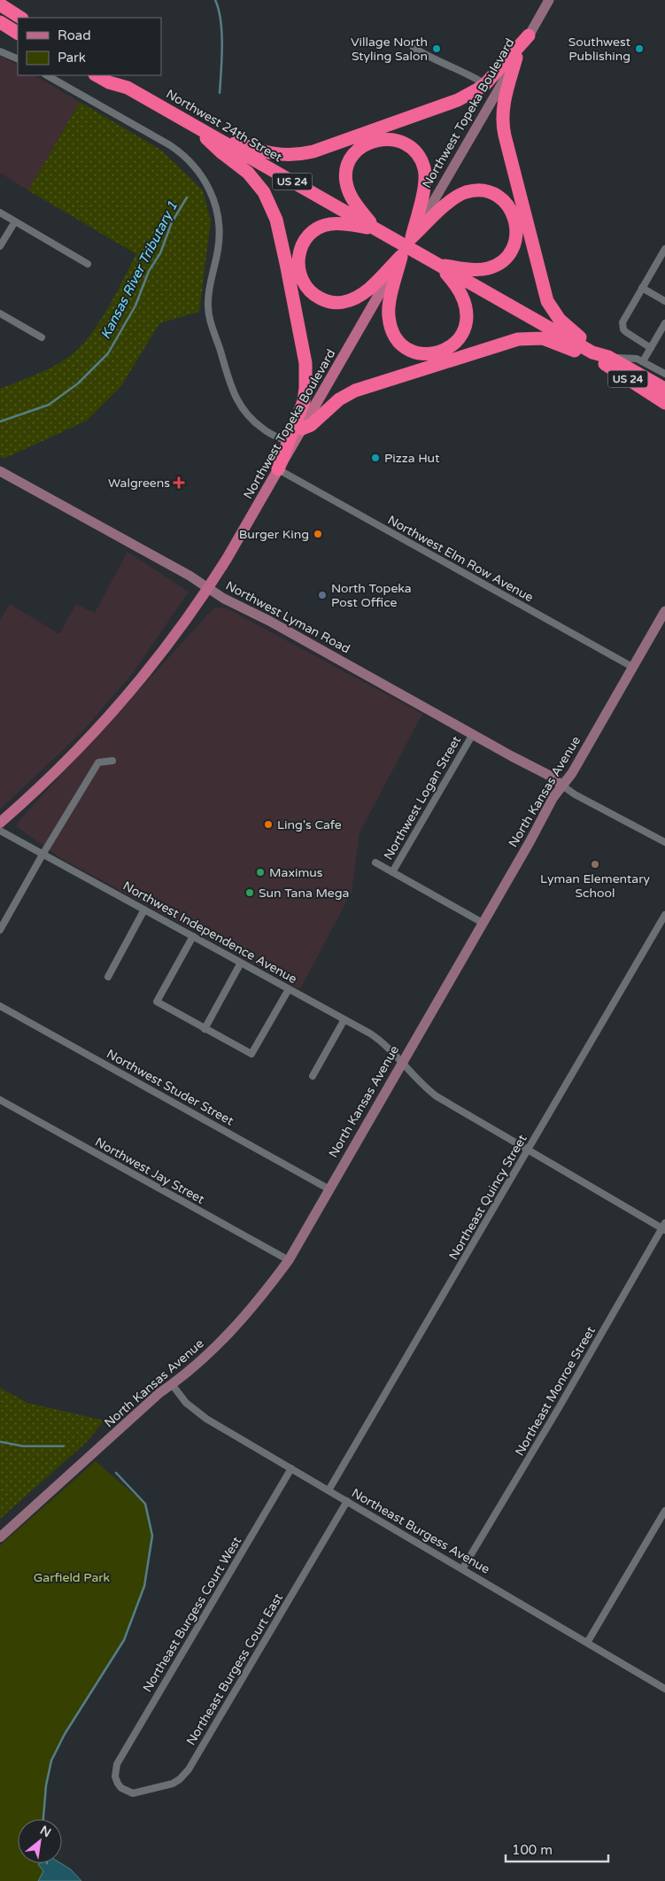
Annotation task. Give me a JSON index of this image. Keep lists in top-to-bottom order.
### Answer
{
  "streets": {
    "highway": ["Northwest 24th Street", "US 24"],
    "main road": ["Northwest Topeka Boulevard", "Northwest Lyman Road", "North Kansas Avenue"],
    "street": [
      "Northwest Elm Row Avenue",
      "Northwest Logan Street",
      "Northwest Independence Avenue",
      "Northwest Studer Street",
      "Northwest Jay Street",
      "Northeast Quincy Street",
      "Northeast Monroe Street",
      "Northeast Burgess Avenue",
      "Northeast Burgess Court West",
      "Northeast Burgess Court East"
    ]
  },
  "crossings": [
    ["Northwest Topeka Boulevard", "Northwest Elm Row Avenue"],
    ["Northwest Topeka Boulevard", "Northwest Lyman Road"],
    ["Northwest 24th Street", "US 24"],
    ["Northwest Elm Row Avenue", "North Kansas Avenue"],
    ["Northwest Lyman Road", "North Kansas Avenue"],
    ["Northwest Lyman Road", "Northwest Logan Street"],
    ["North Kansas Avenue", "Northwest Independence Avenue"],
    ["North Kansas Avenue", "Northwest Studer Street"],
    ["North Kansas Avenue", "Northwest Jay Street"],
    ["North Kansas Avenue", "Northeast Burgess Avenue"],
    ["Northwest Independence Avenue", "Northeast Quincy Street"],
    ["Northwest Independence Avenue", "Northeast Monroe Street"],
    ["Northeast Quincy Street", "Northeast Burgess Avenue"],
    ["Northeast Monroe Street", "Northeast Burgess Avenue"],
    ["Northeast Burgess Avenue", "Northeast Burgess Court West"],
    ["Northeast Burgess Avenue", "Northeast Burgess Court East"],
    ["Northeast Burgess Court West", "Northeast Burgess Court East"]
  ],
  "water": ["Kansas River Tributary 1"],
  "parks": ["Garfield Park"],
  "places": {
    "other": [
      "Village North Styling Salon",
      "Southwest Publishing",
      "Pizza Hut",
      "Burger King",
      "North Topeka Post Office",
      "Ling's Cafe",
      "Lyman Elementary School",
      "Maximus",
      "Sun Tana Mega"
    ],
    "health": ["Walgreens"]
  },
  "legend": ["Road", "Park"],
  "scale_bar": "100 m",
  "north": "top right"
}
